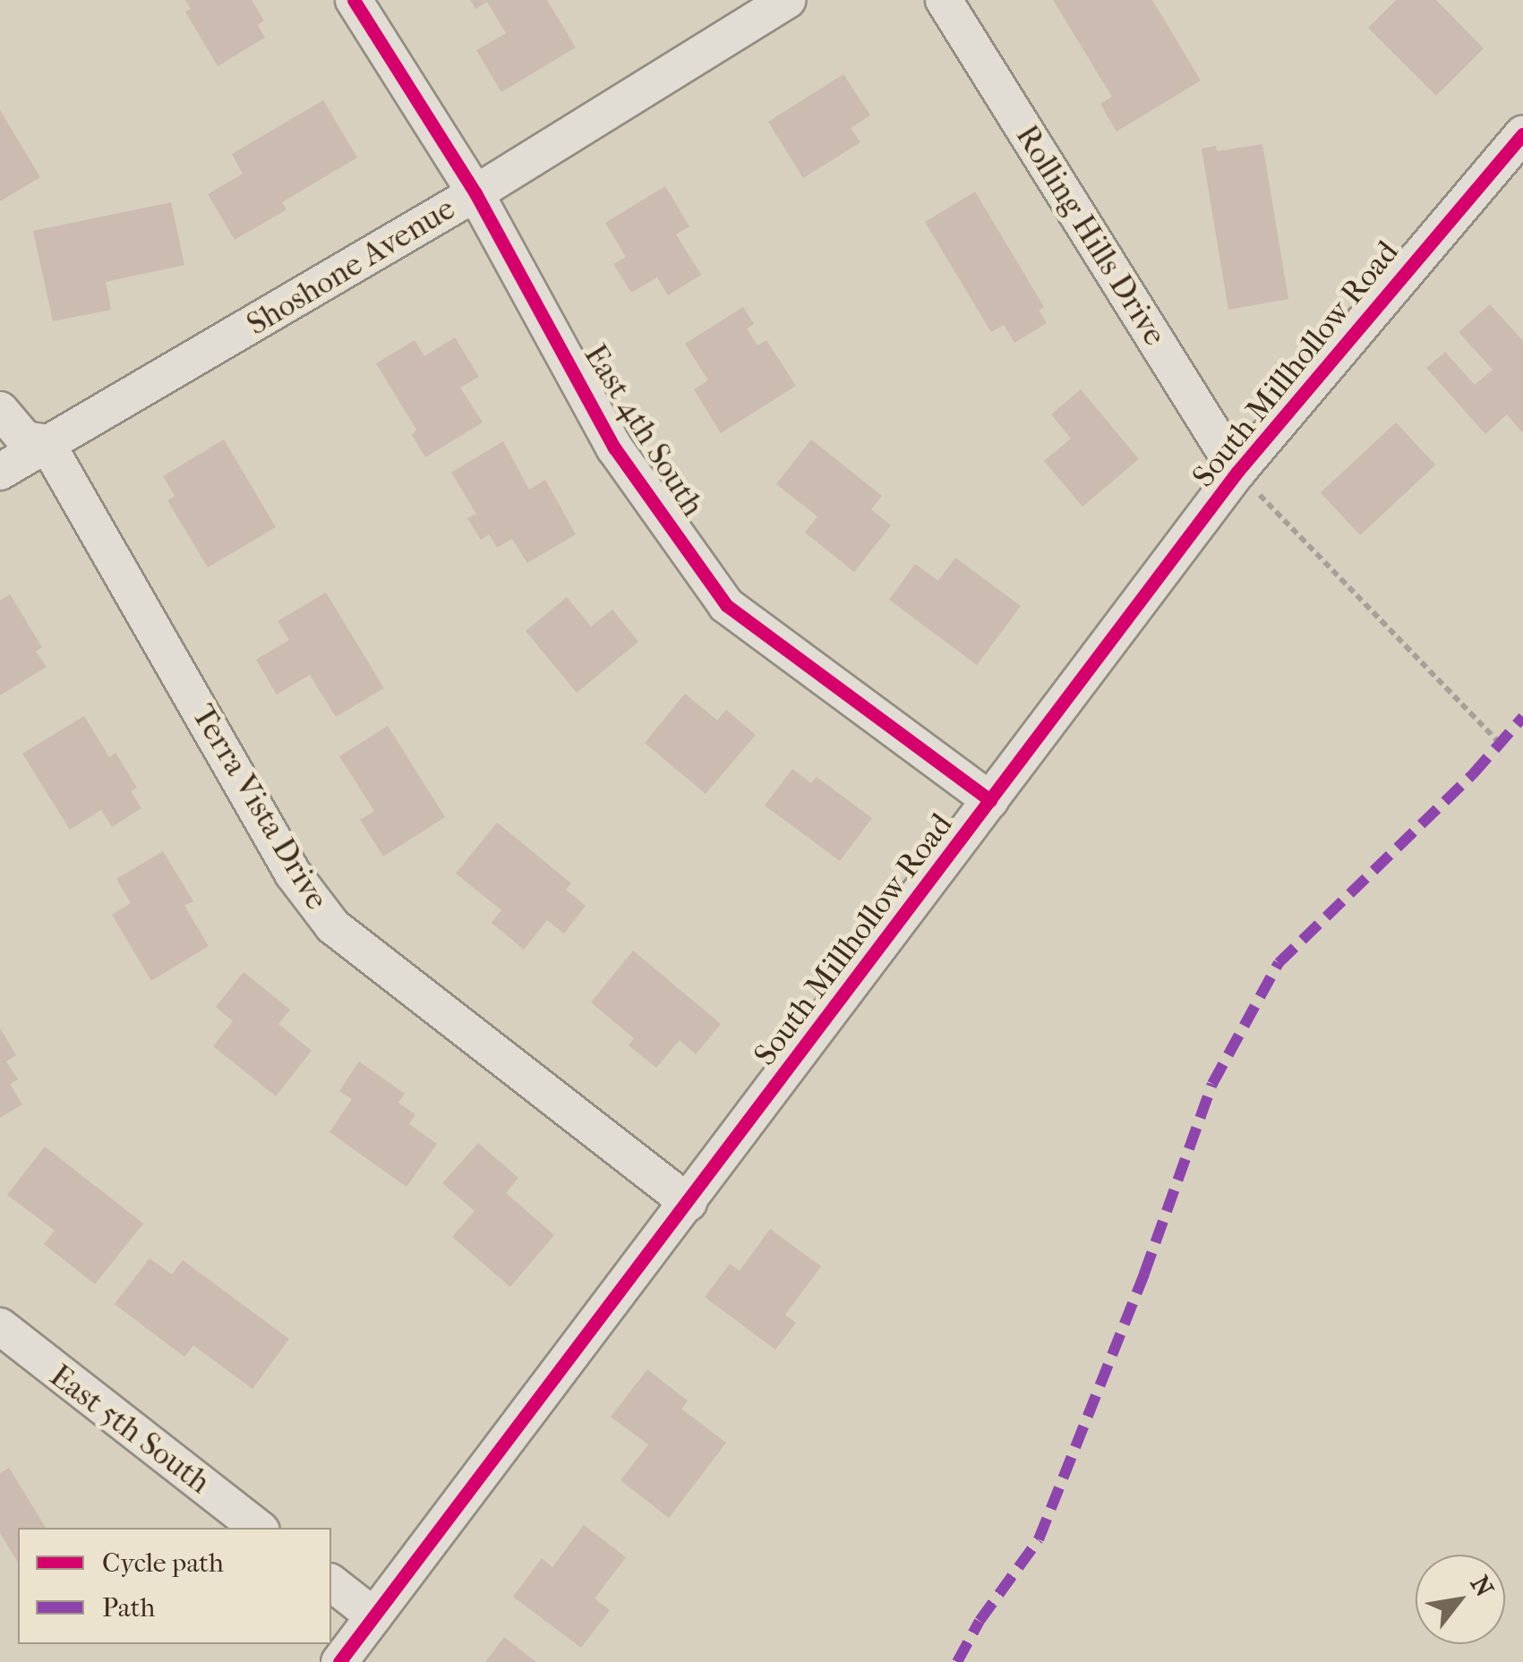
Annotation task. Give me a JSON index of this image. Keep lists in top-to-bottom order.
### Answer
{
  "streets": {
    "street": [
      "Rolling Hills Drive",
      "Shoshone Avenue",
      "South Millhollow Road",
      "East 4th South",
      "Terra Vista Drive",
      "East 5th South"
    ]
  },
  "crossings": [
    ["Rolling Hills Drive", "South Millhollow Road"],
    ["Shoshone Avenue", "East 4th South"],
    ["Shoshone Avenue", "Terra Vista Drive"],
    ["South Millhollow Road", "East 4th South"],
    ["South Millhollow Road", "Terra Vista Drive"]
  ],
  "legend": ["Cycle path", "Path"],
  "north": "top right"
}
